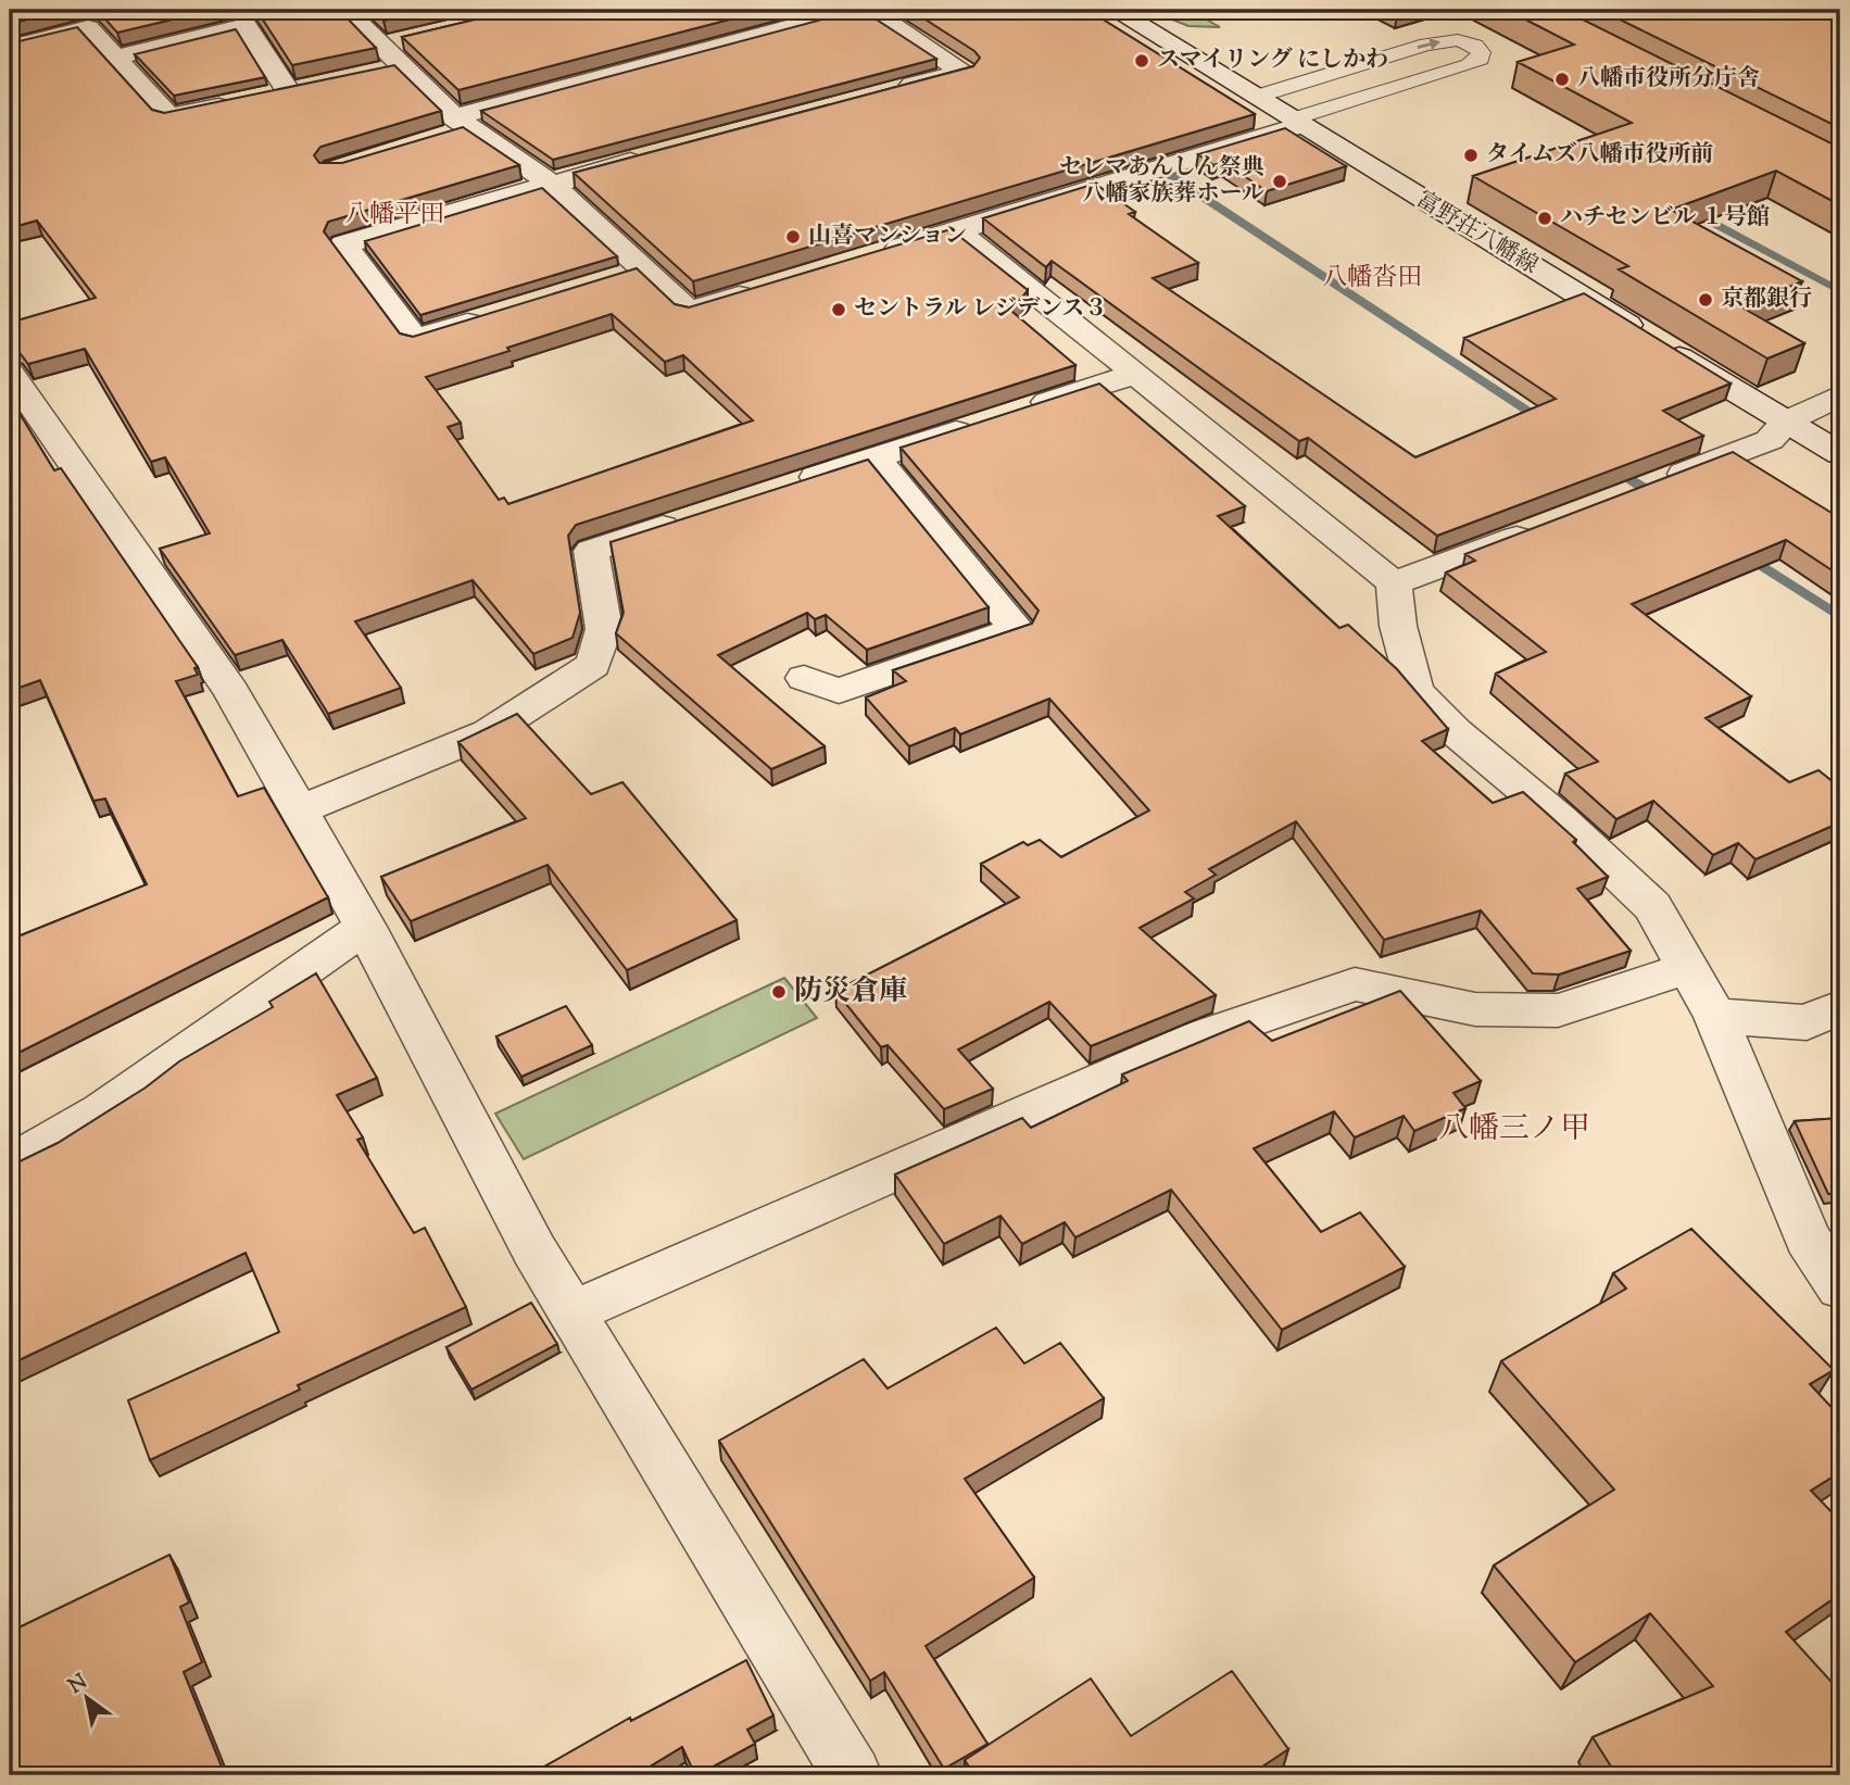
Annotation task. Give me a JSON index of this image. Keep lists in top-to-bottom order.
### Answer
{
  "streets": {
    "street": ["富野荘八幡線"]
  },
  "districts": ["八幡平田", "八幡沓田", "八幡三ノ甲"],
  "places": [
    "スマイリング にしかわ",
    "八幡市役所分庁舎",
    "タイムズ八幡市役所前",
    "セレマあんしん祭典 八幡家族葬ホール",
    "ハチセンビル １号館",
    "山喜マンション",
    "京都銀行",
    "セントラル レジデンス３",
    "防災倉庫"
  ],
  "north": "top left"
}
